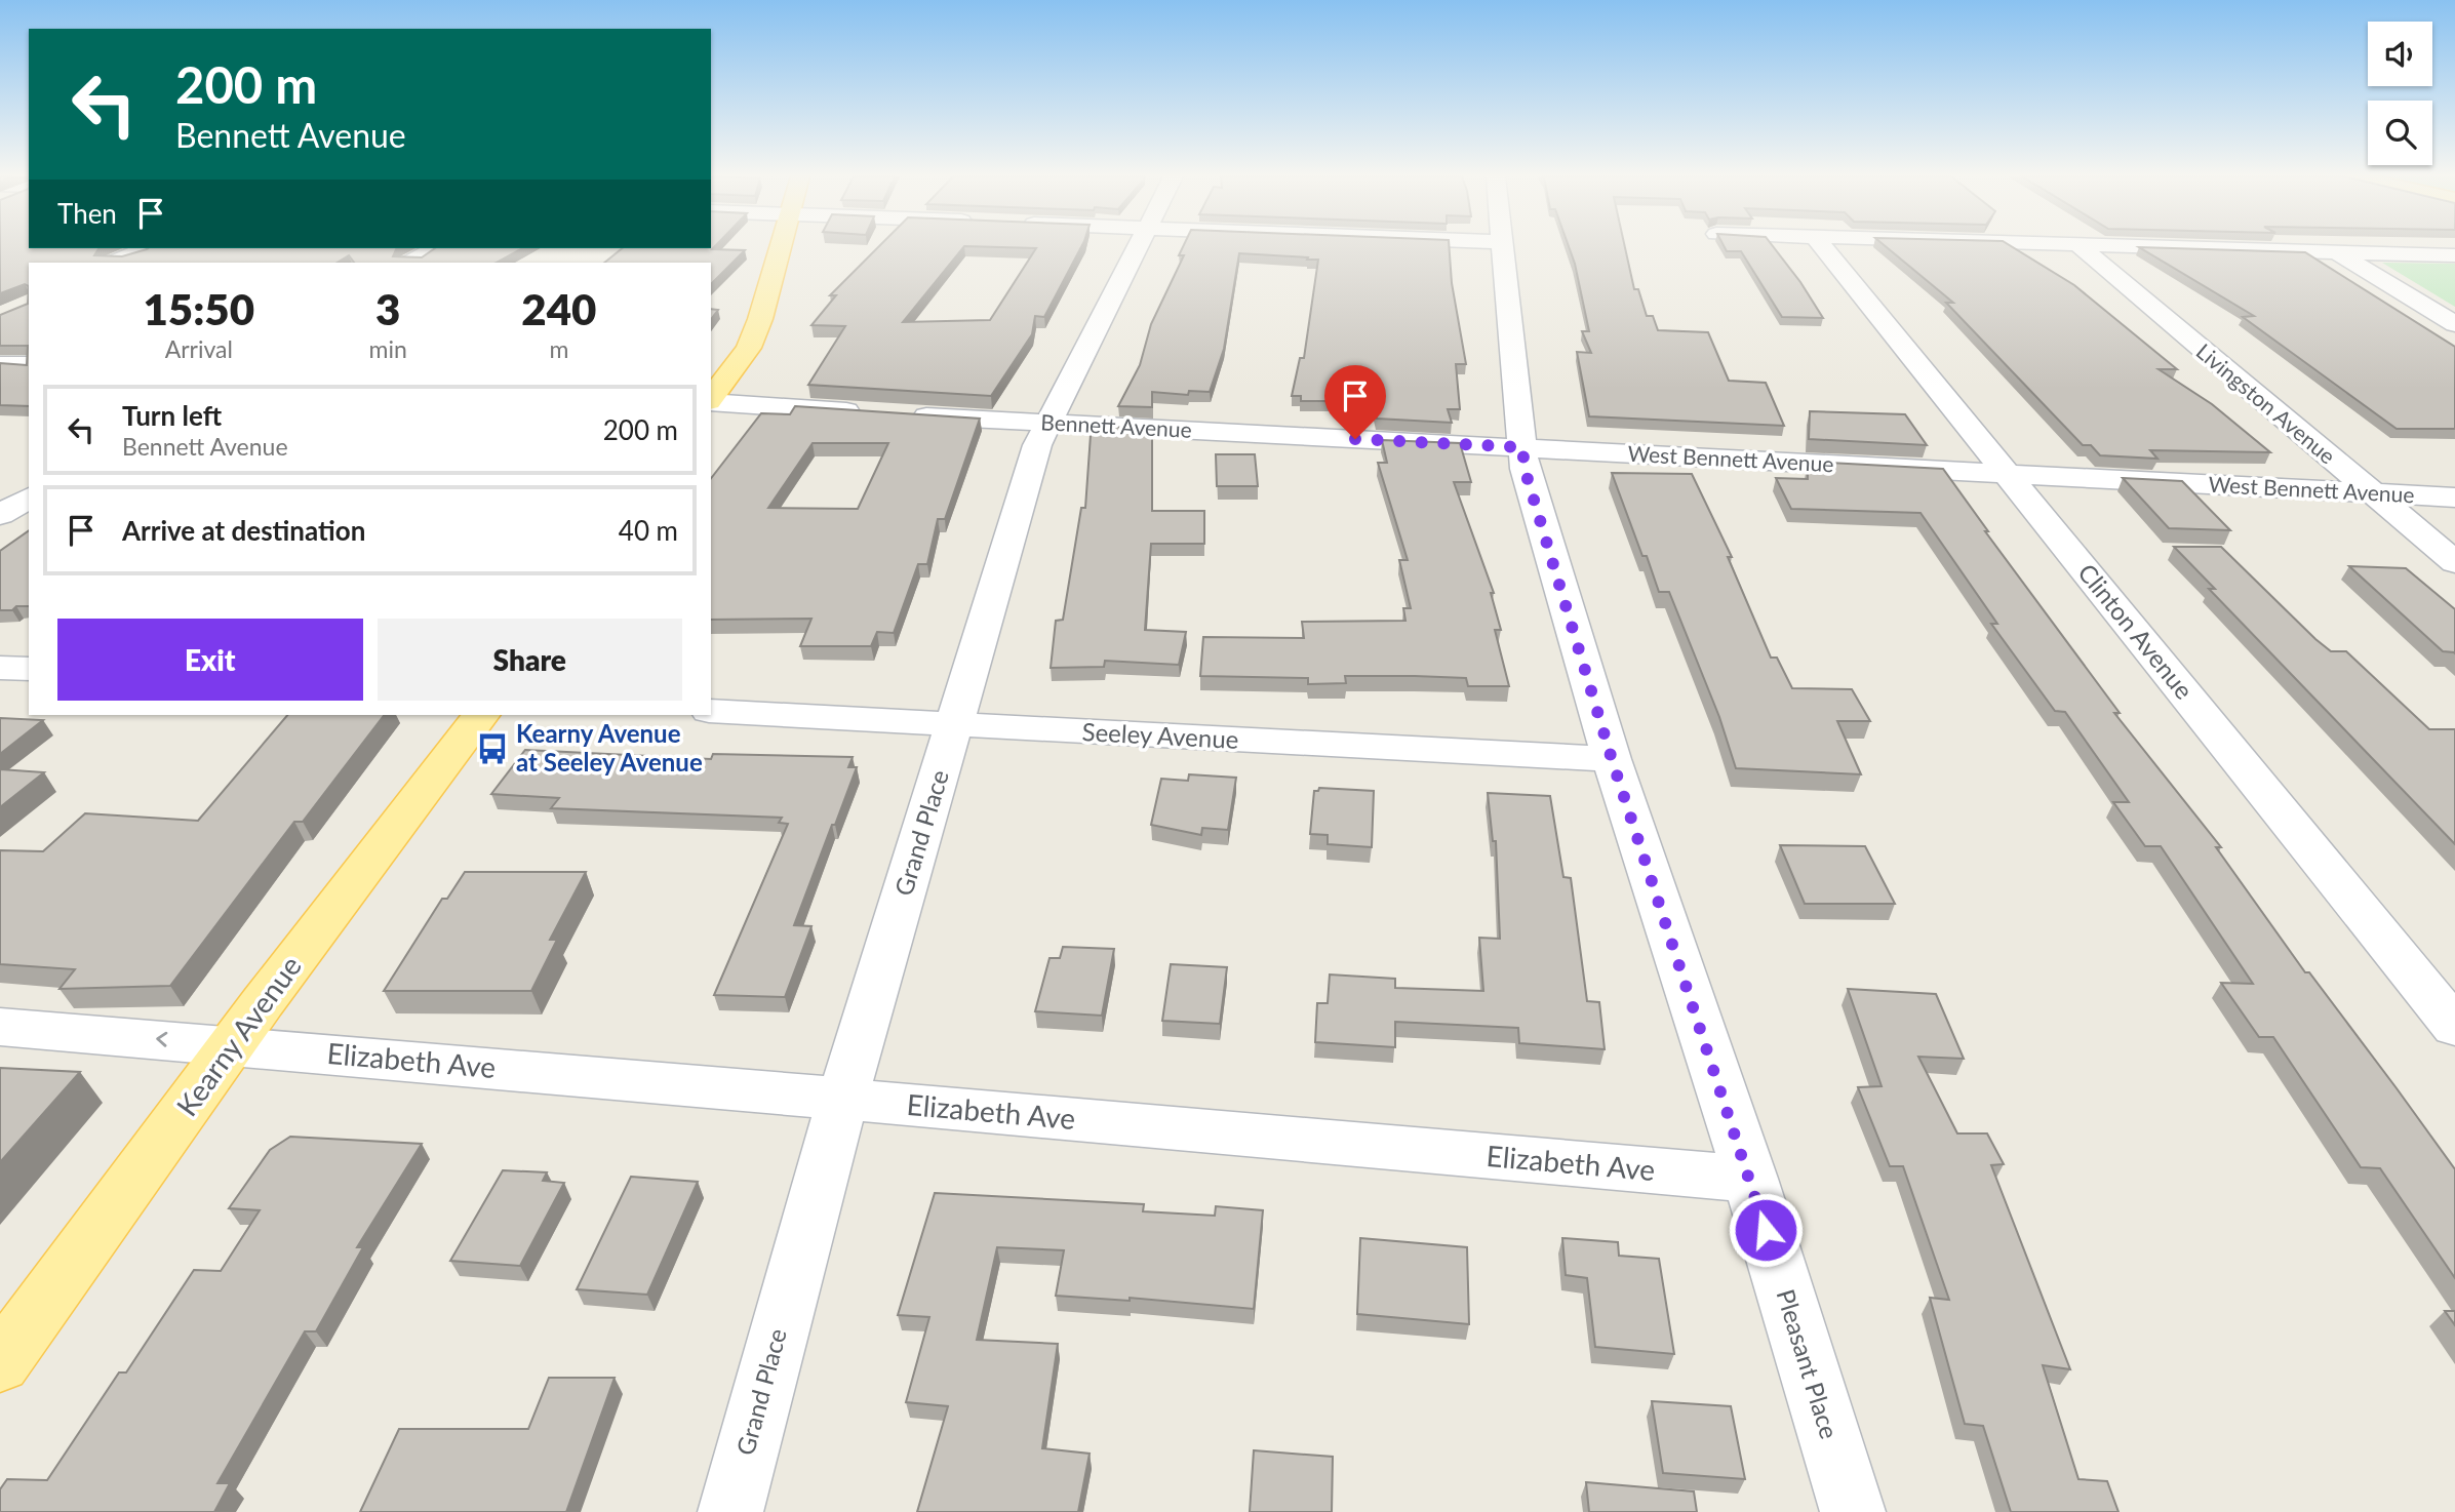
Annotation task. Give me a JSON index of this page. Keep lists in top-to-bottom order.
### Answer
{
  "streets": {
    "main road": ["Kearny Avenue"],
    "street": [
      "Livingston Avenue",
      "Bennett Avenue",
      "West Bennett Avenue",
      "Clinton Avenue",
      "Seeley Avenue",
      "Grand Place",
      "Elizabeth Ave",
      "Pleasant Place"
    ]
  },
  "crossings": [
    ["Livingston Avenue", "West Bennett Avenue"],
    ["Bennett Avenue", "West Bennett Avenue"],
    ["Bennett Avenue", "Grand Place"],
    ["Bennett Avenue", "Pleasant Place"],
    ["West Bennett Avenue", "Clinton Avenue"],
    ["West Bennett Avenue", "Pleasant Place"],
    ["Seeley Avenue", "Grand Place"],
    ["Seeley Avenue", "Pleasant Place"],
    ["Grand Place", "Elizabeth Ave"],
    ["Kearny Avenue", "Elizabeth Ave"],
    ["Elizabeth Ave", "Pleasant Place"]
  ],
  "places": {
    "bus stop": ["Kearny Avenue at Seeley Avenue"]
  },
  "page": {
    "turn": ["200 m", "Bennett Avenue"],
    "then": "Then",
    "eta": [
      "15:50",
      "Arrival",
      "3",
      "min",
      "240",
      "m"
    ],
    "list": [
      {
        "name": "Turn left",
        "note": "Bennett Avenue",
        "value": "200 m"
      },
      {
        "name": "Arrive at destination",
        "value": "40 m"
      }
    ],
    "buttons": ["Exit", "Share"]
  }
}
